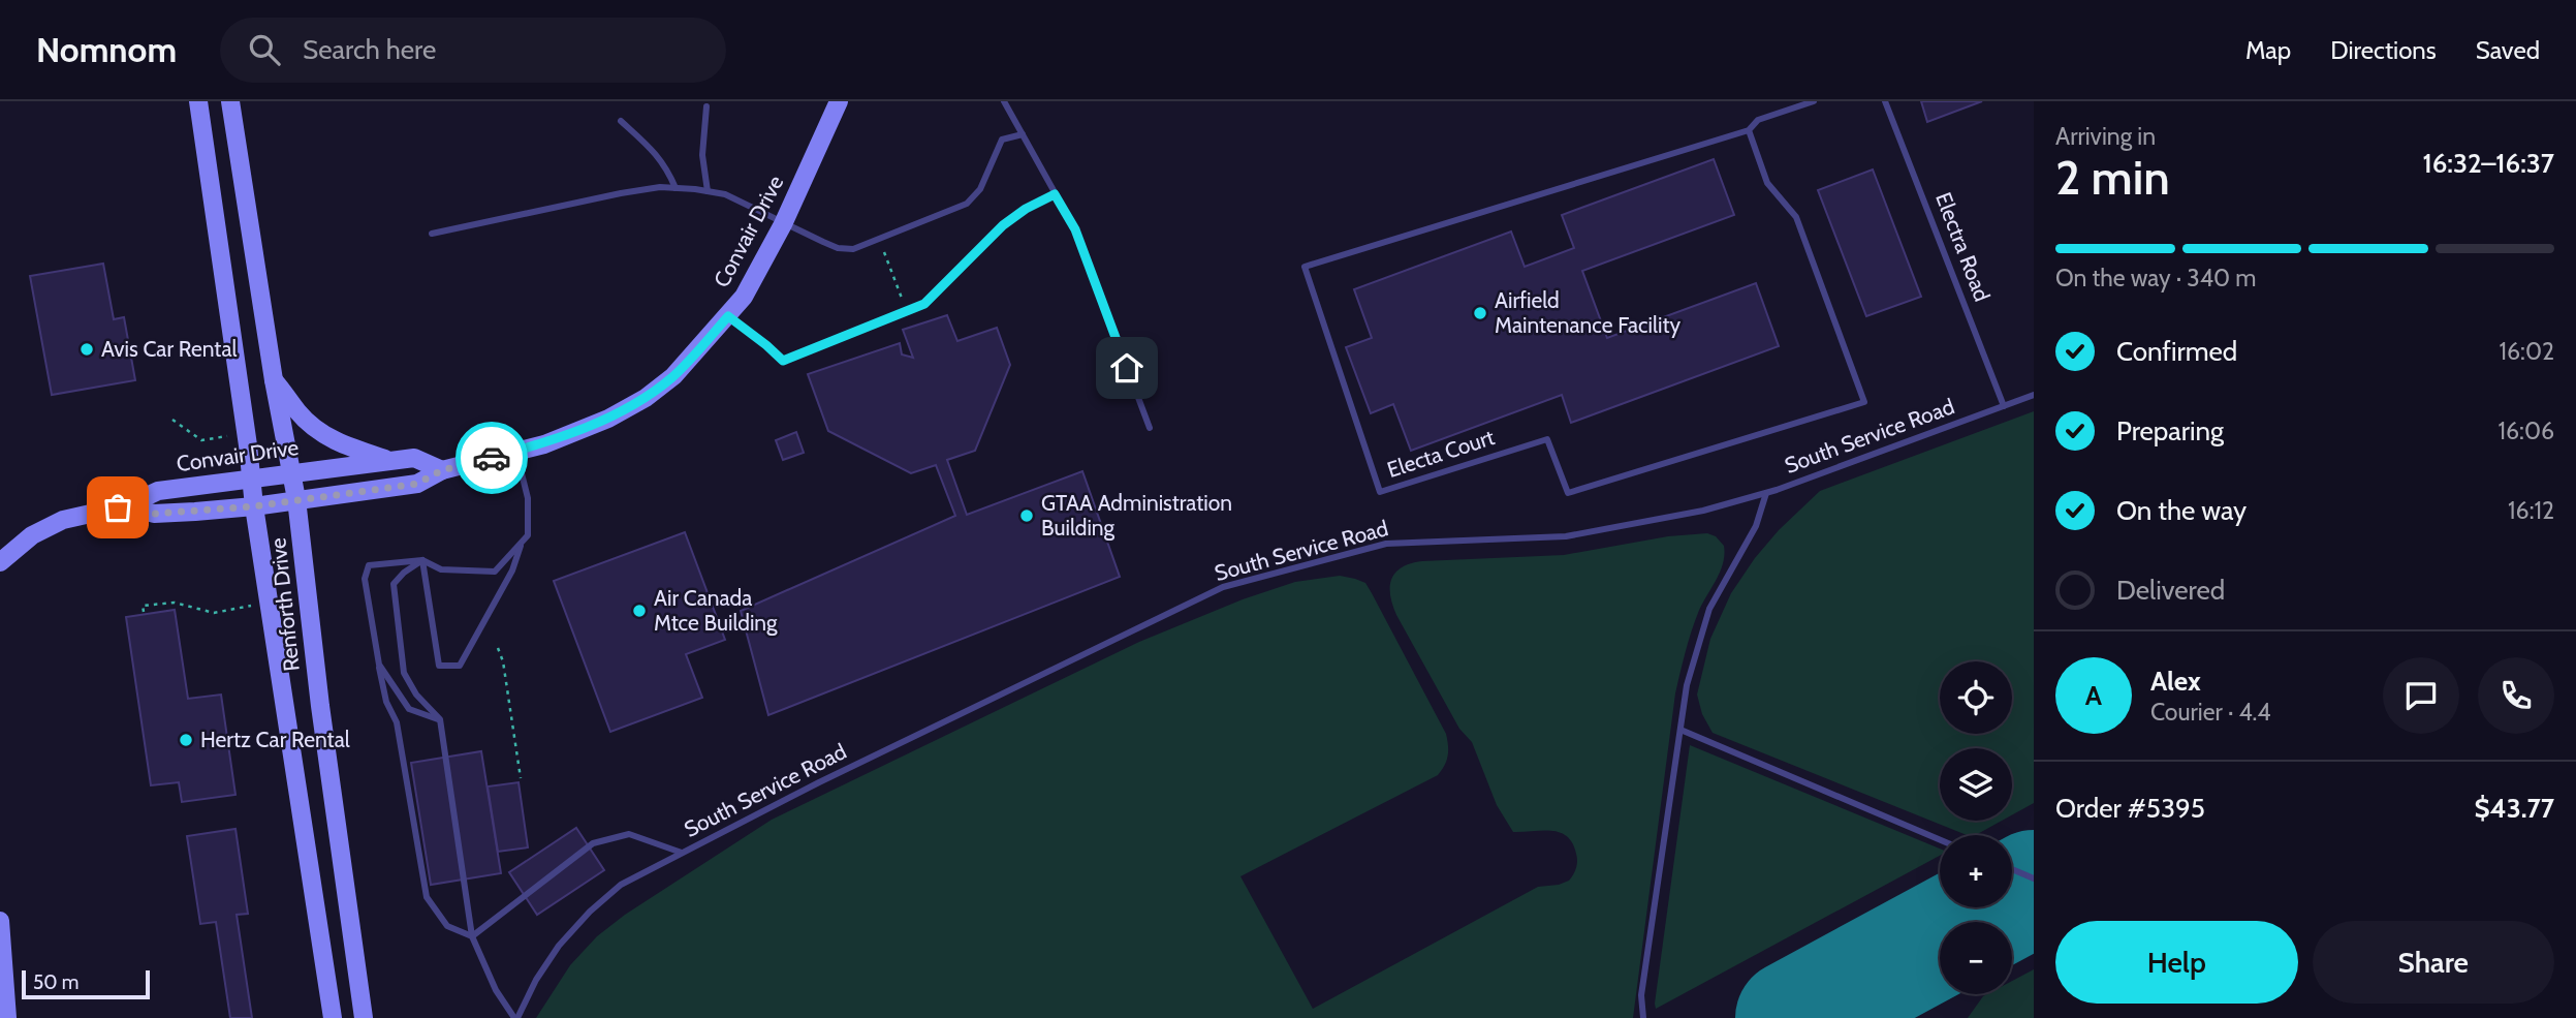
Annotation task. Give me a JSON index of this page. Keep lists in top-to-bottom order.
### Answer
{
  "streets": {
    "main road": ["Convair Drive", "Renforth Drive"],
    "lane": ["Electra Road", "South Service Road", "Electa Court"]
  },
  "crossings": [
    ["Convair Drive", "Renforth Drive"],
    ["Electra Road", "South Service Road"]
  ],
  "places": [
    "Airfield Maintenance Facility",
    "Avis Car Rental",
    "GTAA Administration Building",
    "Air Canada Mtce Building",
    "Hertz Car Rental"
  ],
  "scale_bar": "50 m",
  "page": {
    "header": "Nomnom",
    "search": "Search here",
    "nav": ["Map", "Directions", "Saved"],
    "heading": ["2 min", "Arriving in", "16:32–16:37"],
    "panel": [
      "Alex",
      "Courier · 4.4",
      "Order #5395",
      "$43.77"
    ],
    "bar": "On the way · 340 m",
    "list": [
      ["Confirmed", "16:02"],
      ["Preparing", "16:06"],
      ["On the way", "16:12"],
      "Delivered"
    ],
    "round": "A",
    "map_buttons": ["+", "−"],
    "buttons": ["Help", "Share"],
    "scale": "50 m"
  }
}
